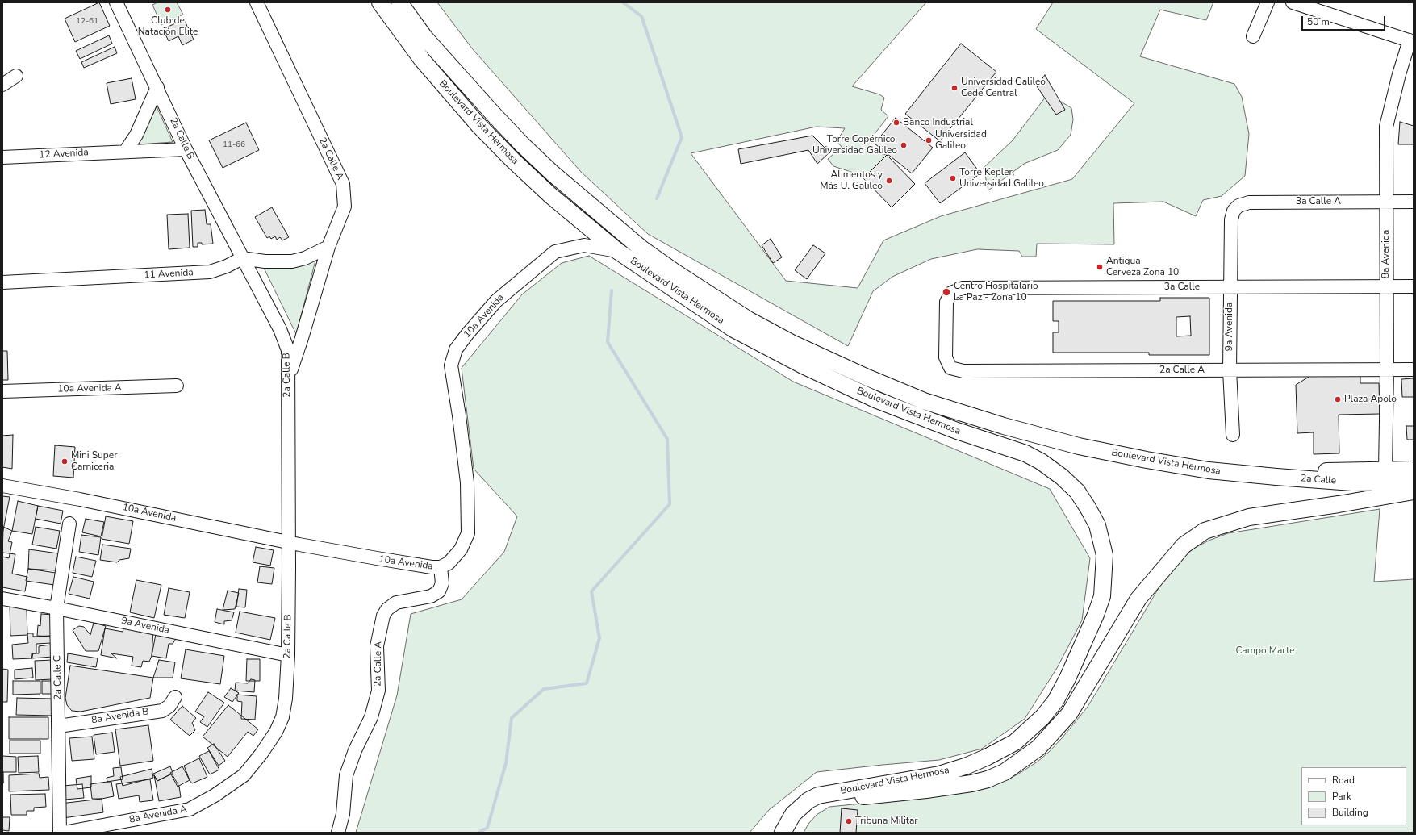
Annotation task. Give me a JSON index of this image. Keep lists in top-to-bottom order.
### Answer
{
  "streets": {
    "main road": ["Boulevard Vista Hermosa", "2a Calle"],
    "street": [
      "2a Calle B",
      "12 Avenida",
      "2a Calle A",
      "3a Calle A",
      "8a Avenida",
      "11 Avenida",
      "3a Calle",
      "10a Avenida",
      "9a Avenida",
      "10a Avenida A",
      "2a Calle C",
      "8a Avenida B",
      "8a Avenida A"
    ]
  },
  "crossings": [
    ["Boulevard Vista Hermosa", "10a Avenida"],
    ["Boulevard Vista Hermosa", "2a Calle"],
    ["2a Calle B", "12 Avenida"],
    ["2a Calle B", "2a Calle A"],
    ["2a Calle B", "11 Avenida"],
    ["2a Calle B", "10a Avenida"],
    ["2a Calle B", "9a Avenida"],
    ["2a Calle B", "8a Avenida A"],
    ["2a Calle A", "8a Avenida"],
    ["2a Calle A", "3a Calle"],
    ["2a Calle A", "10a Avenida"],
    ["2a Calle A", "9a Avenida"],
    ["3a Calle A", "8a Avenida"],
    ["3a Calle A", "9a Avenida"],
    ["8a Avenida", "3a Calle"],
    ["8a Avenida", "2a Calle"],
    ["3a Calle", "9a Avenida"],
    ["9a Avenida", "2a Calle C"],
    ["2a Calle C", "8a Avenida B"]
  ],
  "parks": ["Campo Marte"],
  "places": [
    "Club de Natación Elite",
    "Universidad Galileo Cede Central",
    "Banco Industrial",
    "Universidad Galileo",
    "Torre Copérnico, Universidad Galileo",
    "Torre Kepler, Universidad Galileo",
    "Alimentos y Más U. Galileo",
    "Antigua Cerveza Zona 10",
    "Centro Hospitalario La Paz - Zona 10",
    "Plaza Apolo",
    "Mini Super Carniceria",
    "Tribuna Militar"
  ],
  "house_numbers": ["12-61", "11-66"],
  "legend": ["Road", "Park", "Building"],
  "scale_bar": "50 m"
}
